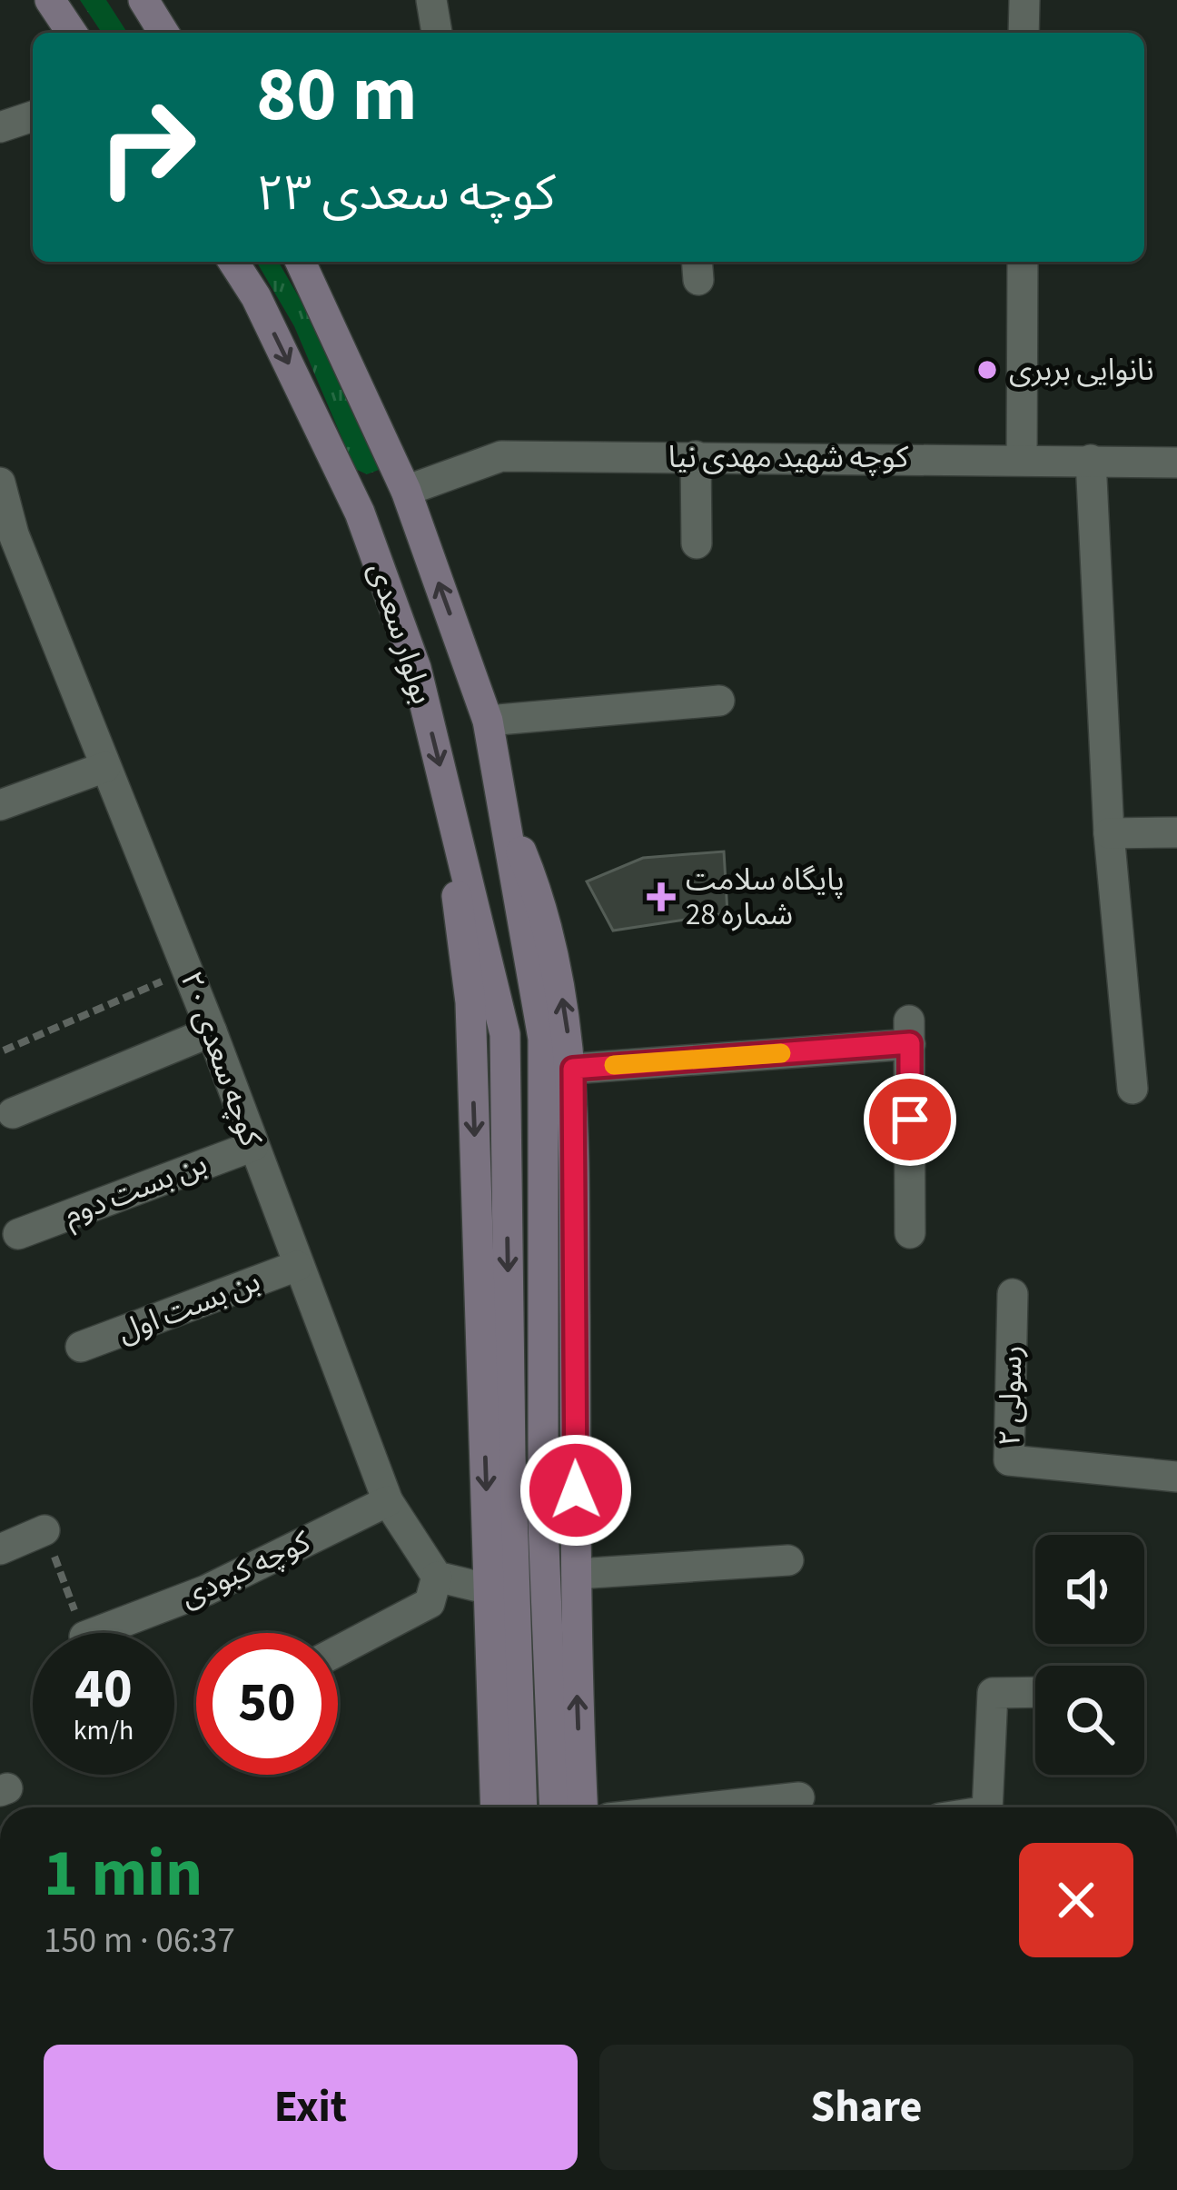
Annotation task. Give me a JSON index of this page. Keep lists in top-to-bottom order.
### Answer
{
  "streets": {
    "main road": ["بولوار سعدی"],
    "street": [
      "کوچه شهید مهدی نیا",
      "کوچه سعدی ۲۰",
      "بن بست دوم",
      "بن بست اول",
      "رسولی ۲",
      "کوچه کبودی"
    ]
  },
  "crossings": [
    ["کوچه شهید مهدی نیا", "بولوار سعدی"],
    ["کوچه سعدی ۲۰", "بن بست دوم"],
    ["کوچه سعدی ۲۰", "بن بست اول"],
    ["کوچه سعدی ۲۰", "کوچه کبودی"]
  ],
  "places": {
    "other": ["نانوایی بربری"],
    "health": ["پایگاه سلامت شماره 28"]
  },
  "page": {
    "turn": ["80 m", "کوچه سعدی ۲۳"],
    "speed": "40 km/h",
    "limit": "50",
    "heading": ["1 min", "150 m · 06:37"],
    "buttons": ["Exit", "Share"]
  }
}
